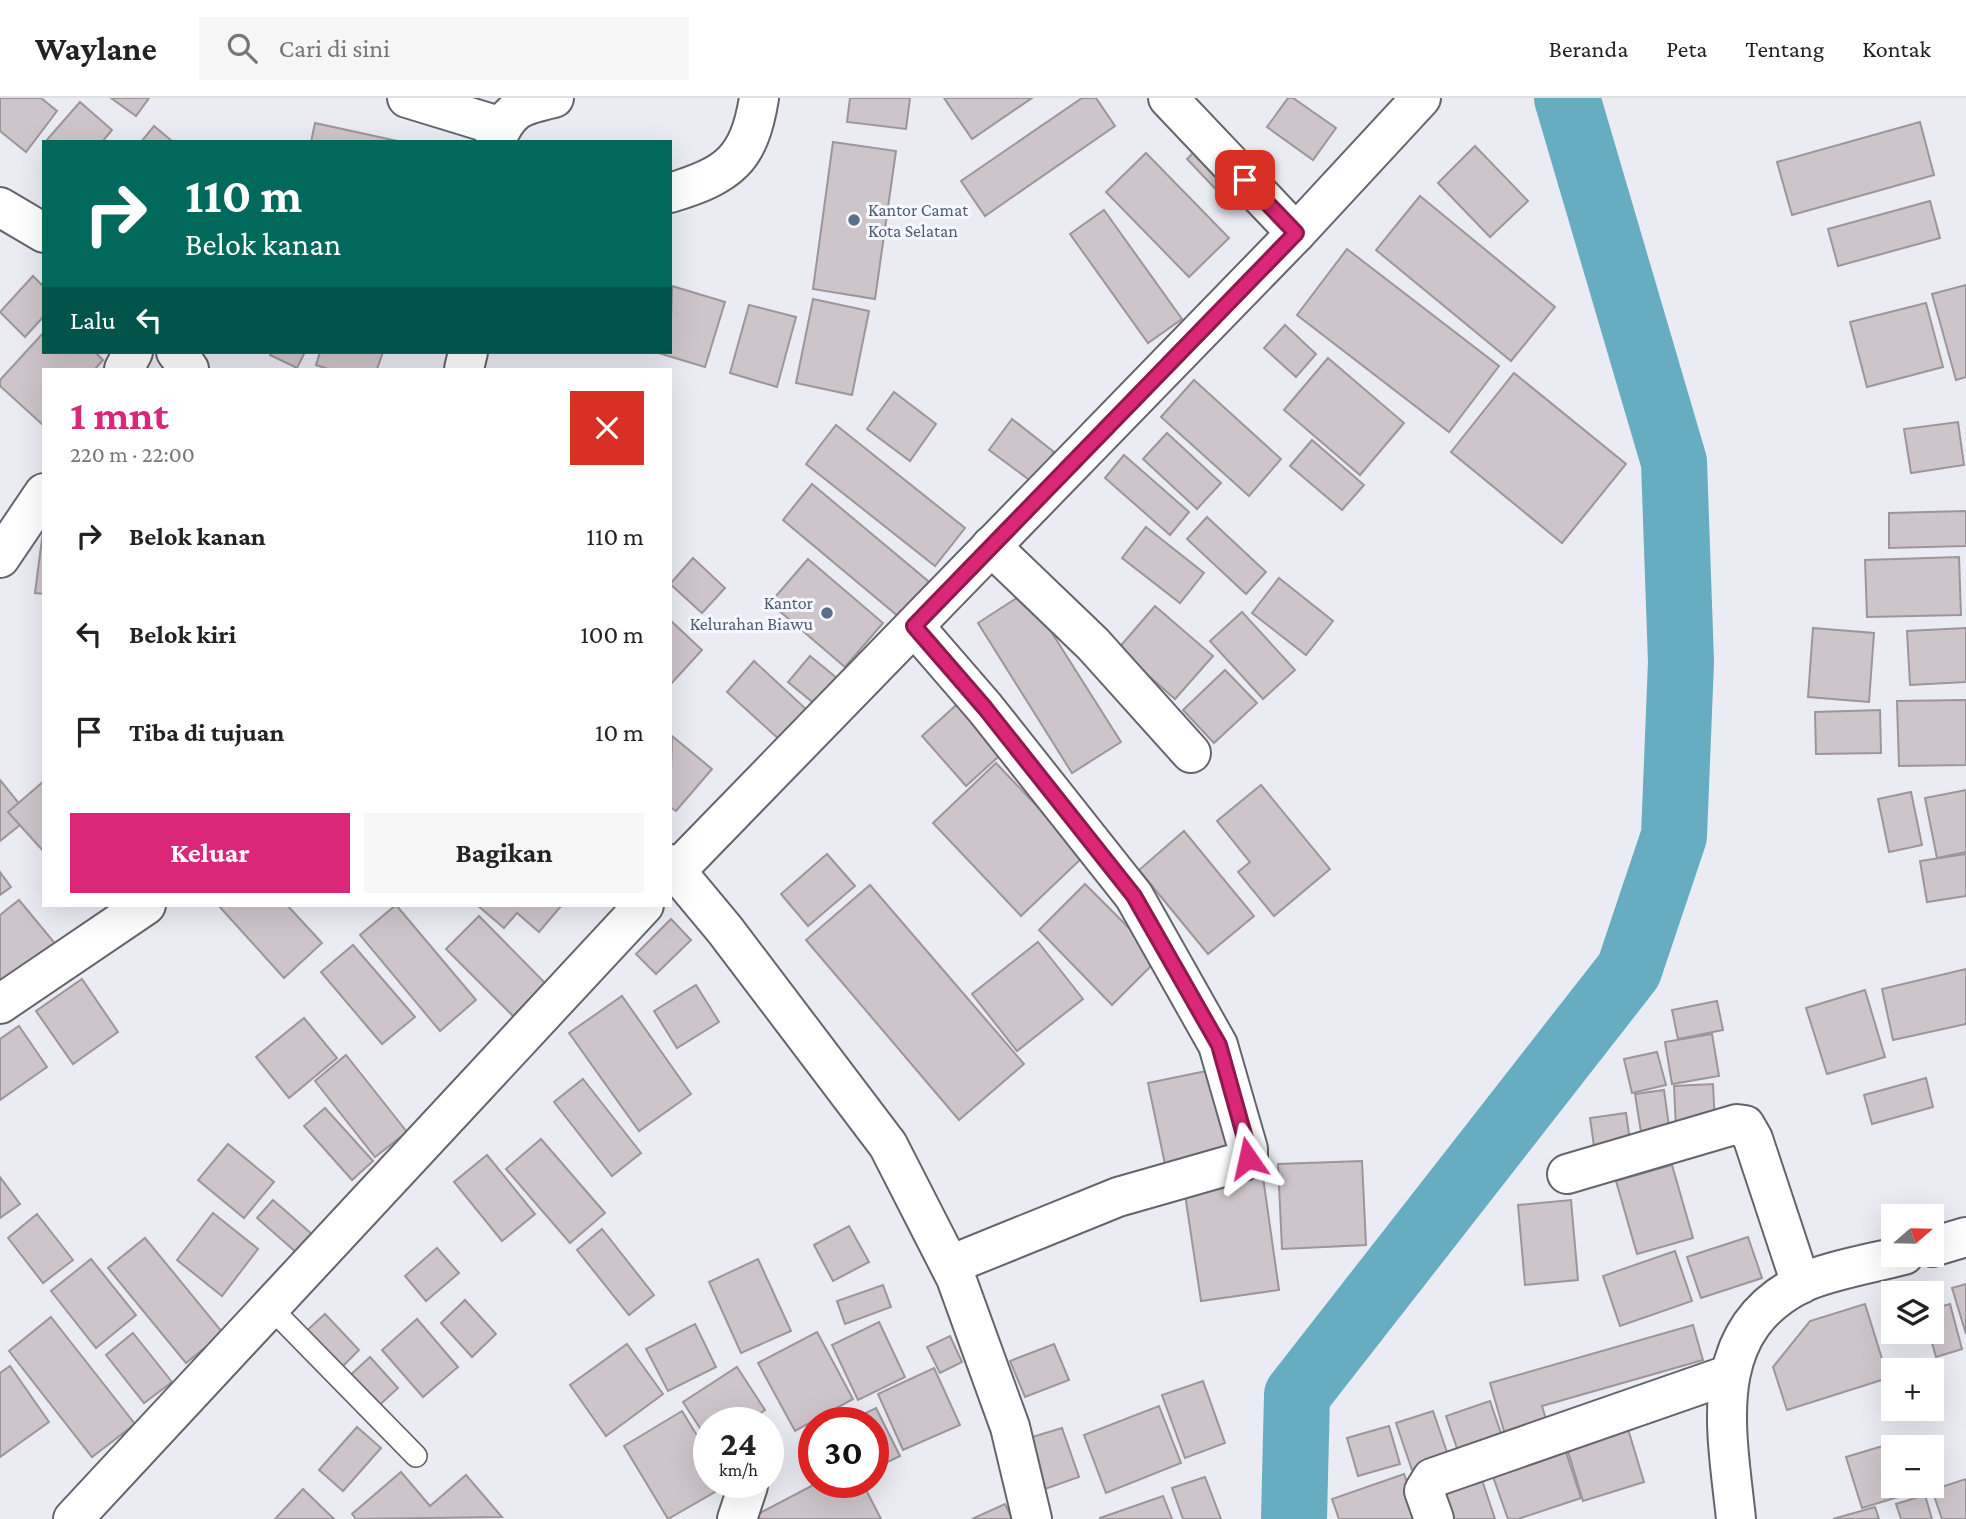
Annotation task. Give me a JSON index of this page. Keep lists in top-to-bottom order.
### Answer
{
  "places": ["Kantor Camat Kota Selatan", "Kantor Kelurahan Biawu"],
  "north": "right",
  "page": {
    "header": "Waylane",
    "search": "Cari di sini",
    "nav": [
      "Beranda",
      "Peta",
      "Tentang",
      "Kontak"
    ],
    "turn": ["110 m", "Belok kanan"],
    "then": "Lalu",
    "heading": ["1 mnt", "220 m · 22:00"],
    "list": [
      {
        "name": "Belok kanan",
        "value": "110 m"
      },
      {
        "name": "Belok kiri",
        "value": "100 m"
      },
      {
        "name": "Tiba di tujuan",
        "value": "10 m"
      }
    ],
    "buttons": ["Keluar", "Bagikan"],
    "map_buttons": ["+", "−"],
    "speed": "24 km/h",
    "limit": "30"
  }
}
